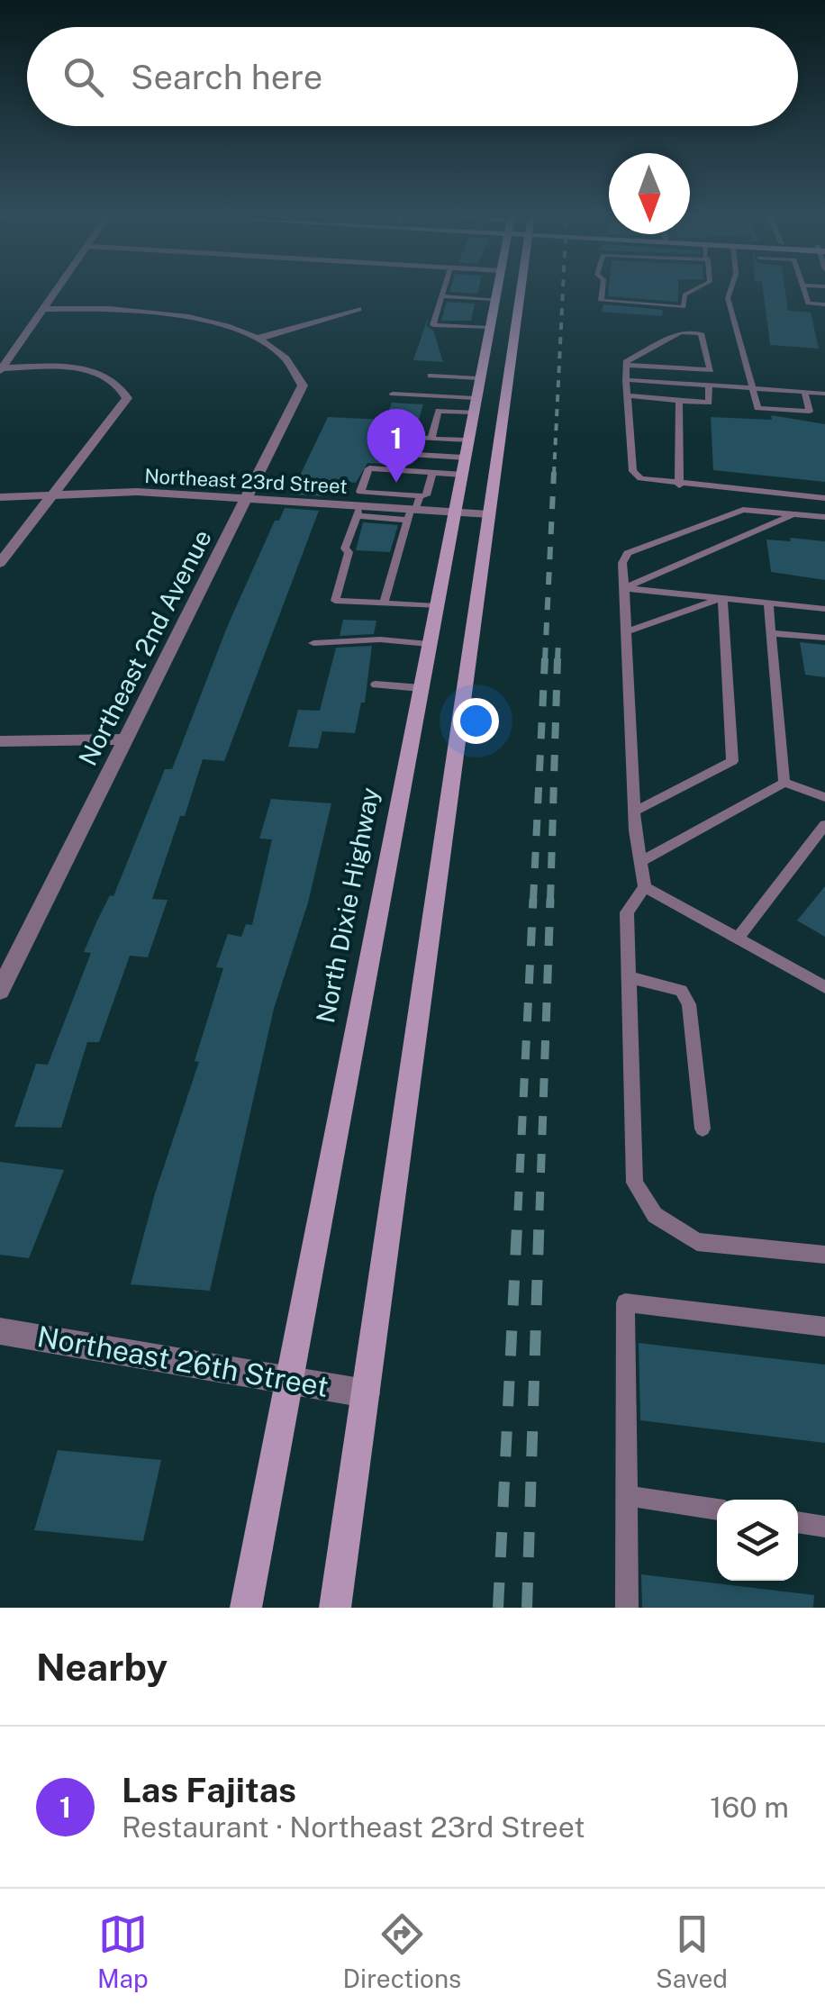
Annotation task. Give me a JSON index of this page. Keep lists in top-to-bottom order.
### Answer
{
  "streets": {
    "main road": ["North Dixie Highway"],
    "street": ["Northeast 23rd Street", "Northeast 2nd Avenue", "Northeast 26th Street"]
  },
  "crossings": [
    ["Northeast 23rd Street", "Northeast 2nd Avenue"],
    ["Northeast 23rd Street", "North Dixie Highway"],
    ["North Dixie Highway", "Northeast 26th Street"]
  ],
  "north": "bottom",
  "page": {
    "search": "Search here",
    "pins": "1",
    "heading": "Nearby",
    "list": [
      {
        "mark": "1",
        "name": "Las Fajitas",
        "note": "Restaurant · Northeast 23rd Street",
        "value": "160 m"
      }
    ],
    "nav": ["Map", "Directions", "Saved"]
  }
}
